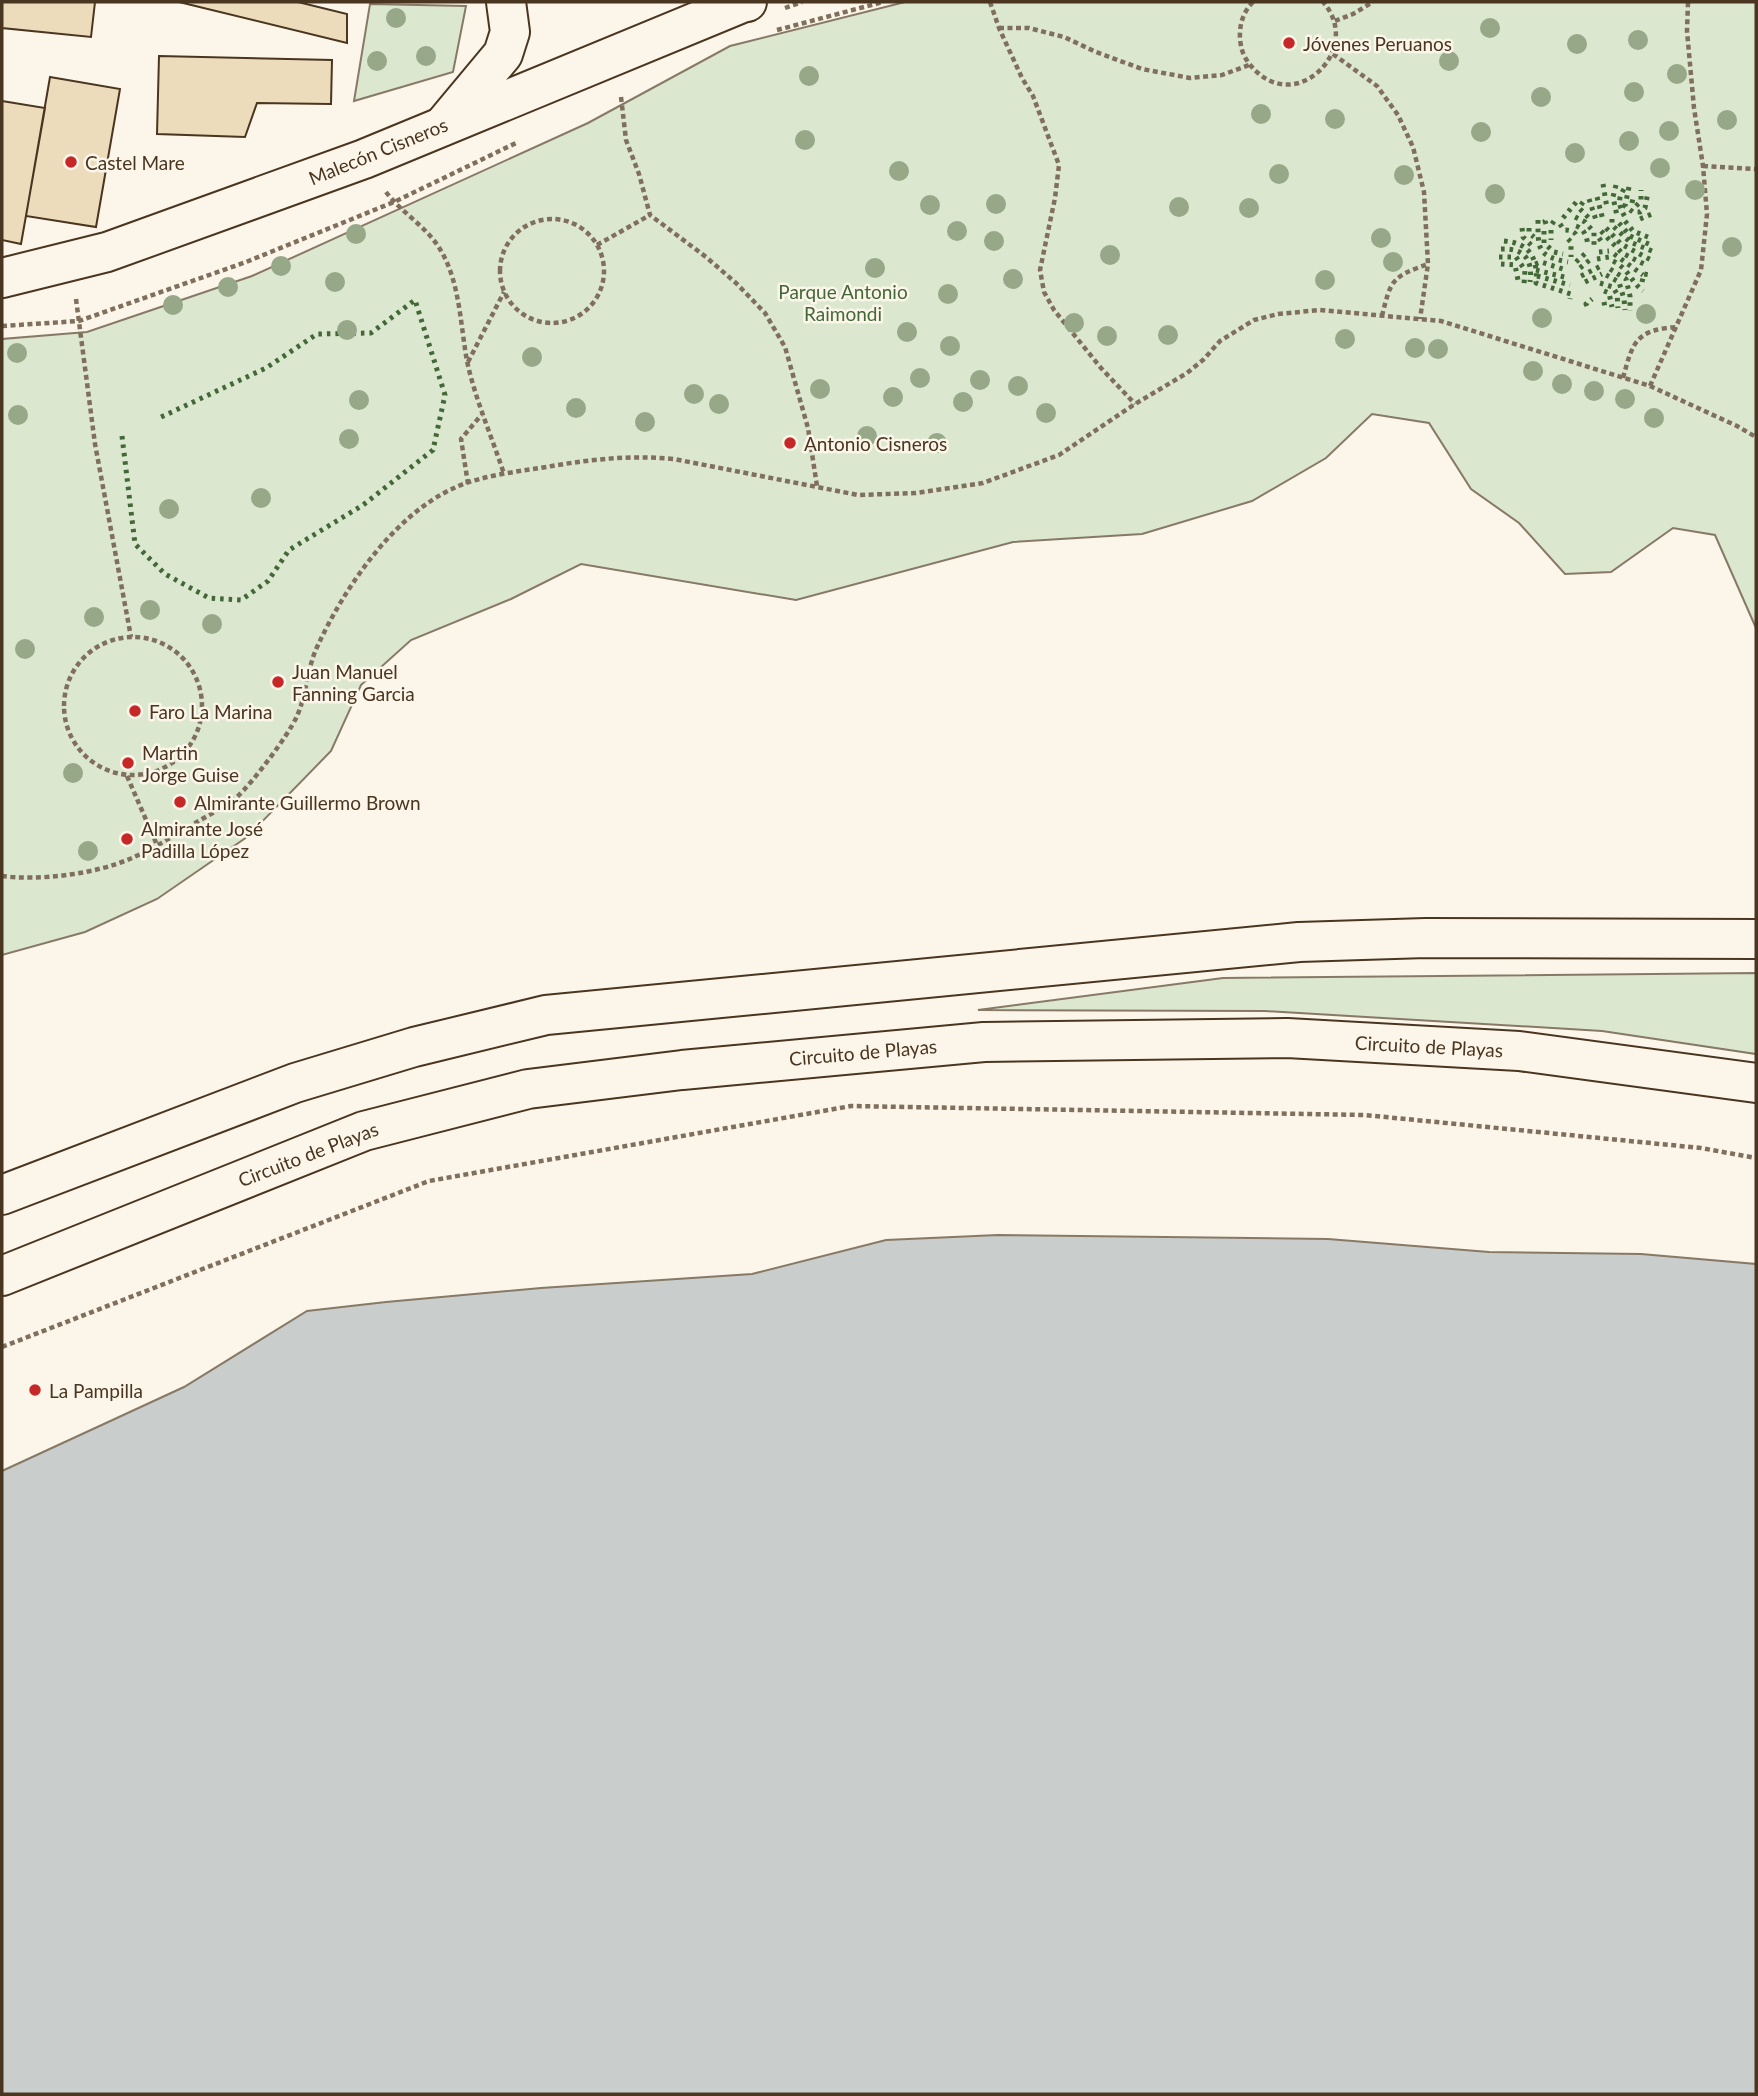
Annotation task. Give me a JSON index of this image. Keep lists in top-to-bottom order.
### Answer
{
  "streets": {
    "main road": ["Malecón Cisneros", "Circuito de Playas"]
  },
  "parks": ["Parque Antonio Raimondi"],
  "places": [
    "Jóvenes Peruanos",
    "Castel Mare",
    "Antonio Cisneros",
    "Juan Manuel Fanning Garcia",
    "Faro La Marina",
    "Martin Jorge Guise",
    "Almirante Guillermo Brown",
    "Almirante José Padilla López",
    "La Pampilla"
  ]
}
